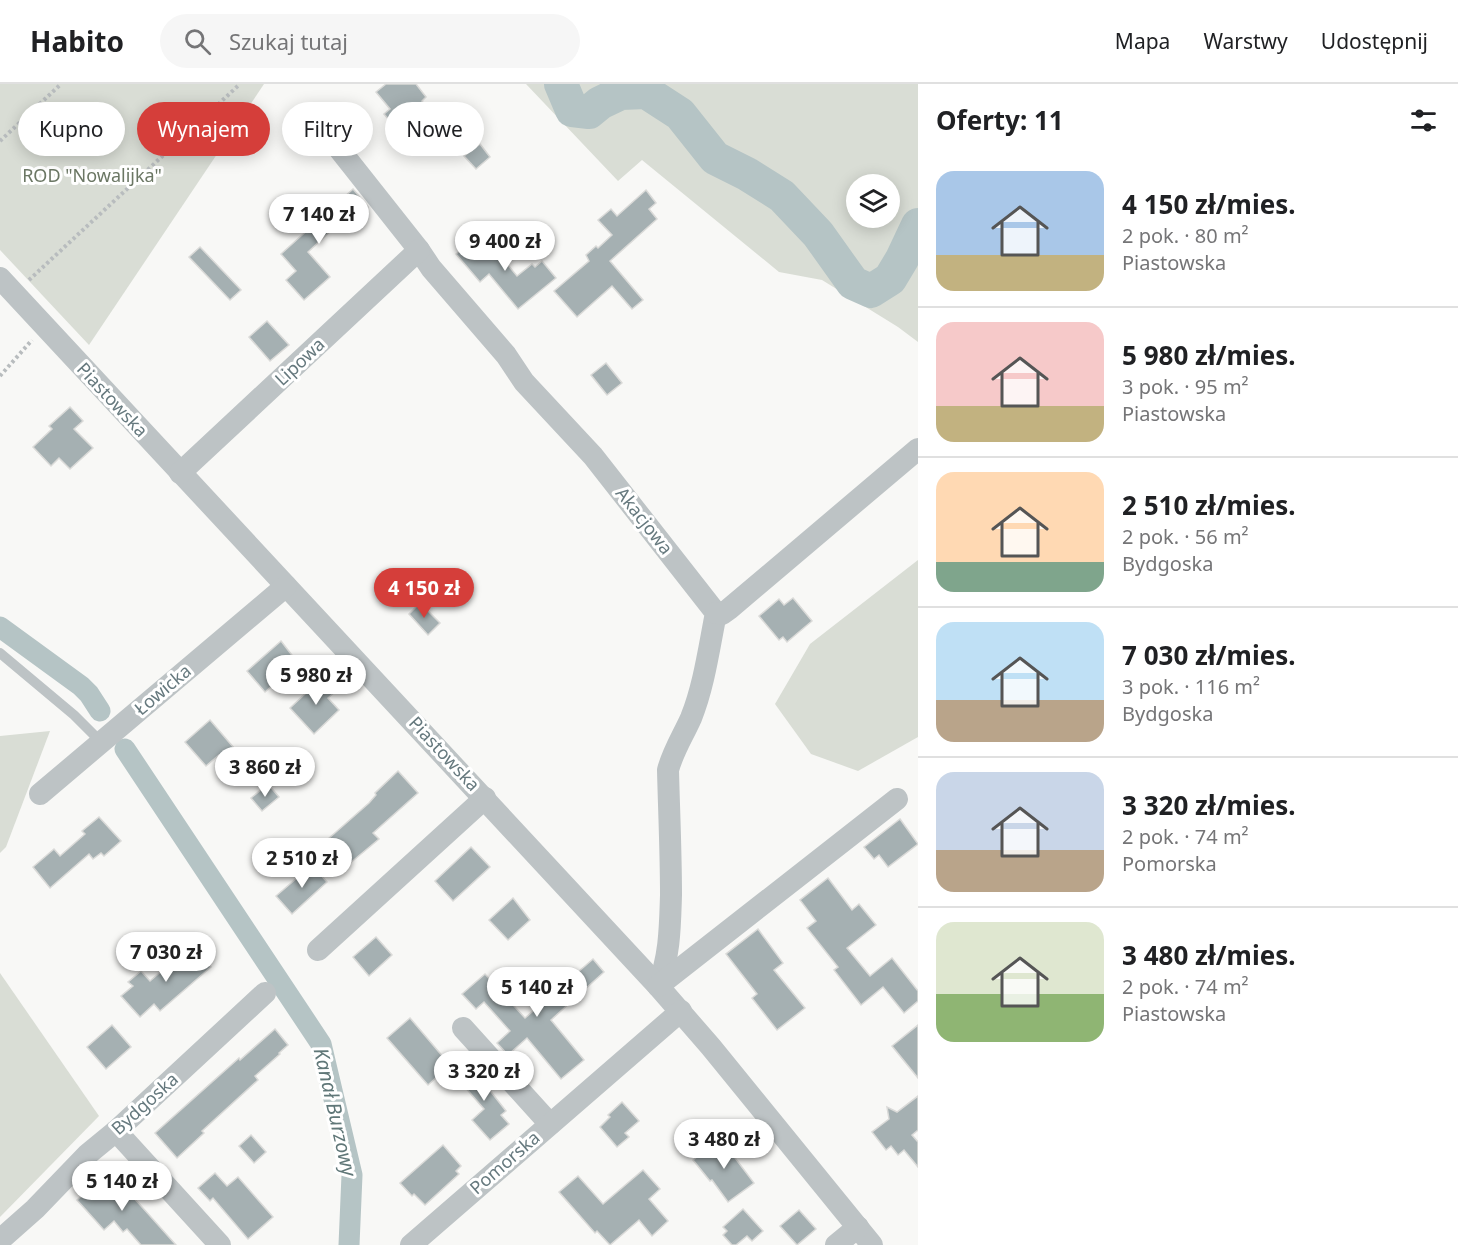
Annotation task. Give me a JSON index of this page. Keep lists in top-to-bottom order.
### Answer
{
  "streets": {
    "street": [
      "Lipowa",
      "Piastowska",
      "Akacjowa",
      "Łowicka",
      "Bydgoska",
      "Pomorska"
    ]
  },
  "crossings": [
    ["Lipowa", "Piastowska"],
    ["Lipowa", "Akacjowa"],
    ["Piastowska", "Łowicka"],
    ["Piastowska", "Pomorska"]
  ],
  "water": ["Kanał Burzowy"],
  "parks": ["ROD \"Nowalijka\""],
  "page": {
    "header": "Habito",
    "search": "Szukaj tutaj",
    "nav": ["Mapa", "Warstwy", "Udostępnij"],
    "heading": "Oferty: 11",
    "chip": [
      "Kupno",
      "Wynajem",
      "Filtry",
      "Nowe"
    ],
    "list": [
      {
        "name": "4 150 zł/mies.",
        "note": "2 pok. · 80 m² · Piastowska"
      },
      {
        "name": "5 980 zł/mies.",
        "note": "3 pok. · 95 m² · Piastowska"
      },
      {
        "name": "2 510 zł/mies.",
        "note": "2 pok. · 56 m² · Bydgoska"
      },
      {
        "name": "7 030 zł/mies.",
        "note": "3 pok. · 116 m² · Bydgoska"
      },
      {
        "name": "3 320 zł/mies.",
        "note": "2 pok. · 74 m² · Pomorska"
      },
      {
        "name": "3 480 zł/mies.",
        "note": "2 pok. · 74 m² · Piastowska"
      }
    ],
    "price": [
      "7 140 zł",
      "9 400 zł",
      "4 150 zł",
      "5 980 zł",
      "3 860 zł",
      "2 510 zł",
      "7 030 zł",
      "5 140 zł",
      "3 320 zł",
      "3 480 zł",
      "5 140 zł"
    ]
  }
}
